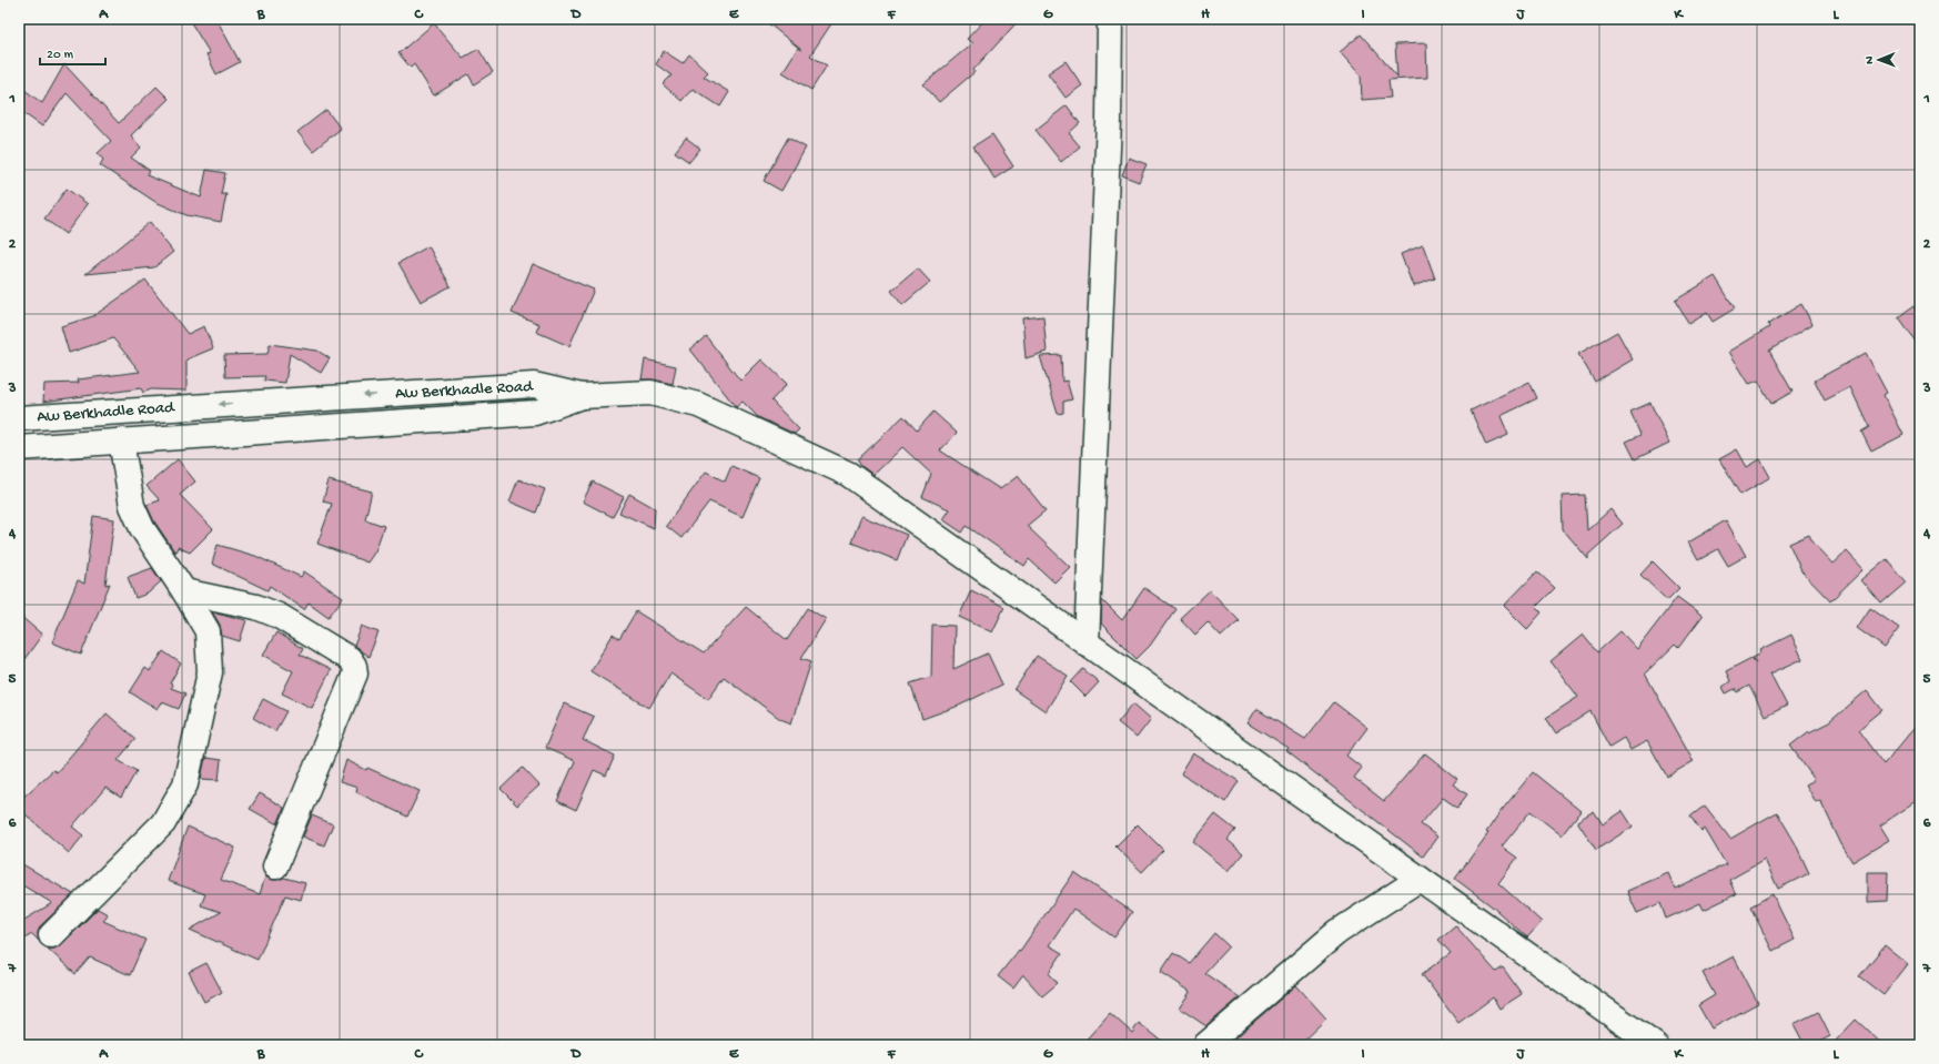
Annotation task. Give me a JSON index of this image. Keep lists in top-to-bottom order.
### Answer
{
  "streets": {
    "main road": ["Aw Berkhadle Road"]
  },
  "scale_bar": "20 m",
  "north": "left",
  "grid": {
    "columns": [
      "A",
      "B",
      "C",
      "D",
      "E",
      "F",
      "G",
      "H",
      "I",
      "J",
      "K",
      "L"
    ],
    "rows": [
      "1",
      "2",
      "3",
      "4",
      "5",
      "6",
      "7"
    ]
  }
}
